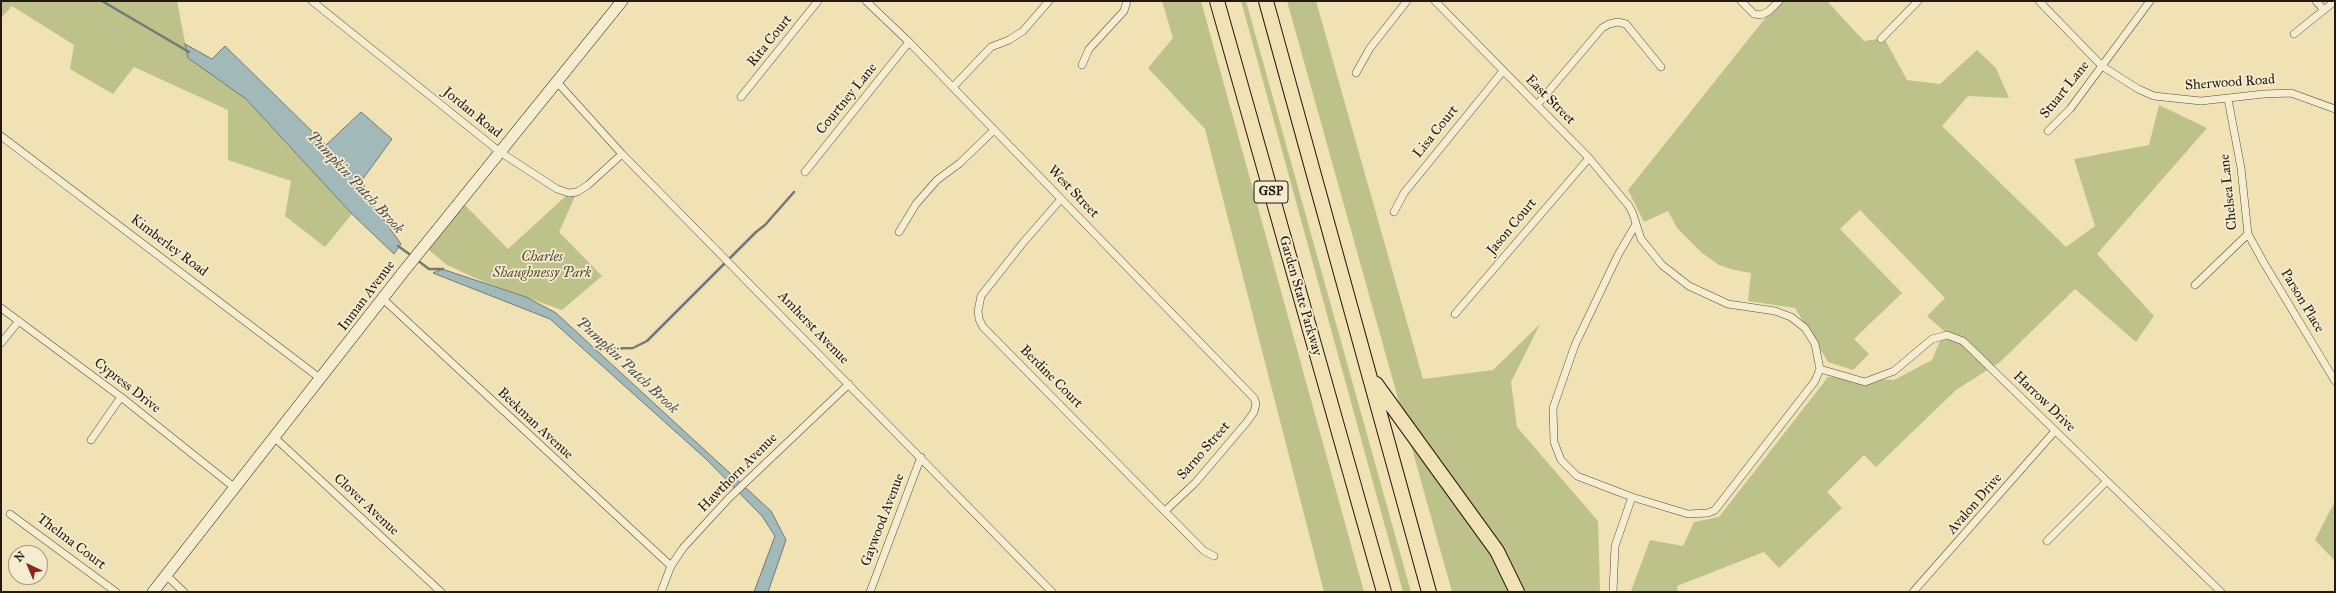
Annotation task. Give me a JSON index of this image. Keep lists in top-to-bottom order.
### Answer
{
  "streets": {
    "highway": ["GSP", "Garden State Parkway"],
    "main road": ["Inman Avenue"],
    "street": [
      "Rita Court",
      "Sherwood Road",
      "Stuart Lane",
      "Courtney Lane",
      "East Street",
      "Jordan Road",
      "Lisa Court",
      "West Street",
      "Chelsea Lane",
      "Jason Court",
      "Kimberley Road",
      "Parson Place",
      "Amherst Avenue",
      "Berdine Court",
      "Cypress Drive",
      "Harrow Drive",
      "Beekman Avenue",
      "Sarno Street",
      "Hawthorn Avenue",
      "Avalon Drive",
      "Clover Avenue",
      "Gaywood Avenue",
      "Thelma Court"
    ]
  },
  "crossings": [
    ["Sherwood Road", "Stuart Lane"],
    ["Sherwood Road", "Chelsea Lane"],
    ["Courtney Lane", "West Street"],
    ["East Street", "Lisa Court"],
    ["East Street", "Jason Court"],
    ["East Street", "Harrow Drive"],
    ["Jordan Road", "Inman Avenue"],
    ["Jordan Road", "Amherst Avenue"],
    ["West Street", "Berdine Court"],
    ["West Street", "Sarno Street"],
    ["Chelsea Lane", "Parson Place"],
    ["Kimberley Road", "Inman Avenue"],
    ["Inman Avenue", "Amherst Avenue"],
    ["Inman Avenue", "Cypress Drive"],
    ["Inman Avenue", "Beekman Avenue"],
    ["Inman Avenue", "Clover Avenue"],
    ["Amherst Avenue", "Hawthorn Avenue"],
    ["Amherst Avenue", "Gaywood Avenue"],
    ["Berdine Court", "Sarno Street"],
    ["Harrow Drive", "Avalon Drive"],
    ["Beekman Avenue", "Hawthorn Avenue"]
  ],
  "water": ["Pumpkin Patch Brook"],
  "parks": ["Charles Shaughnessy Park"],
  "north": "top left"
}
